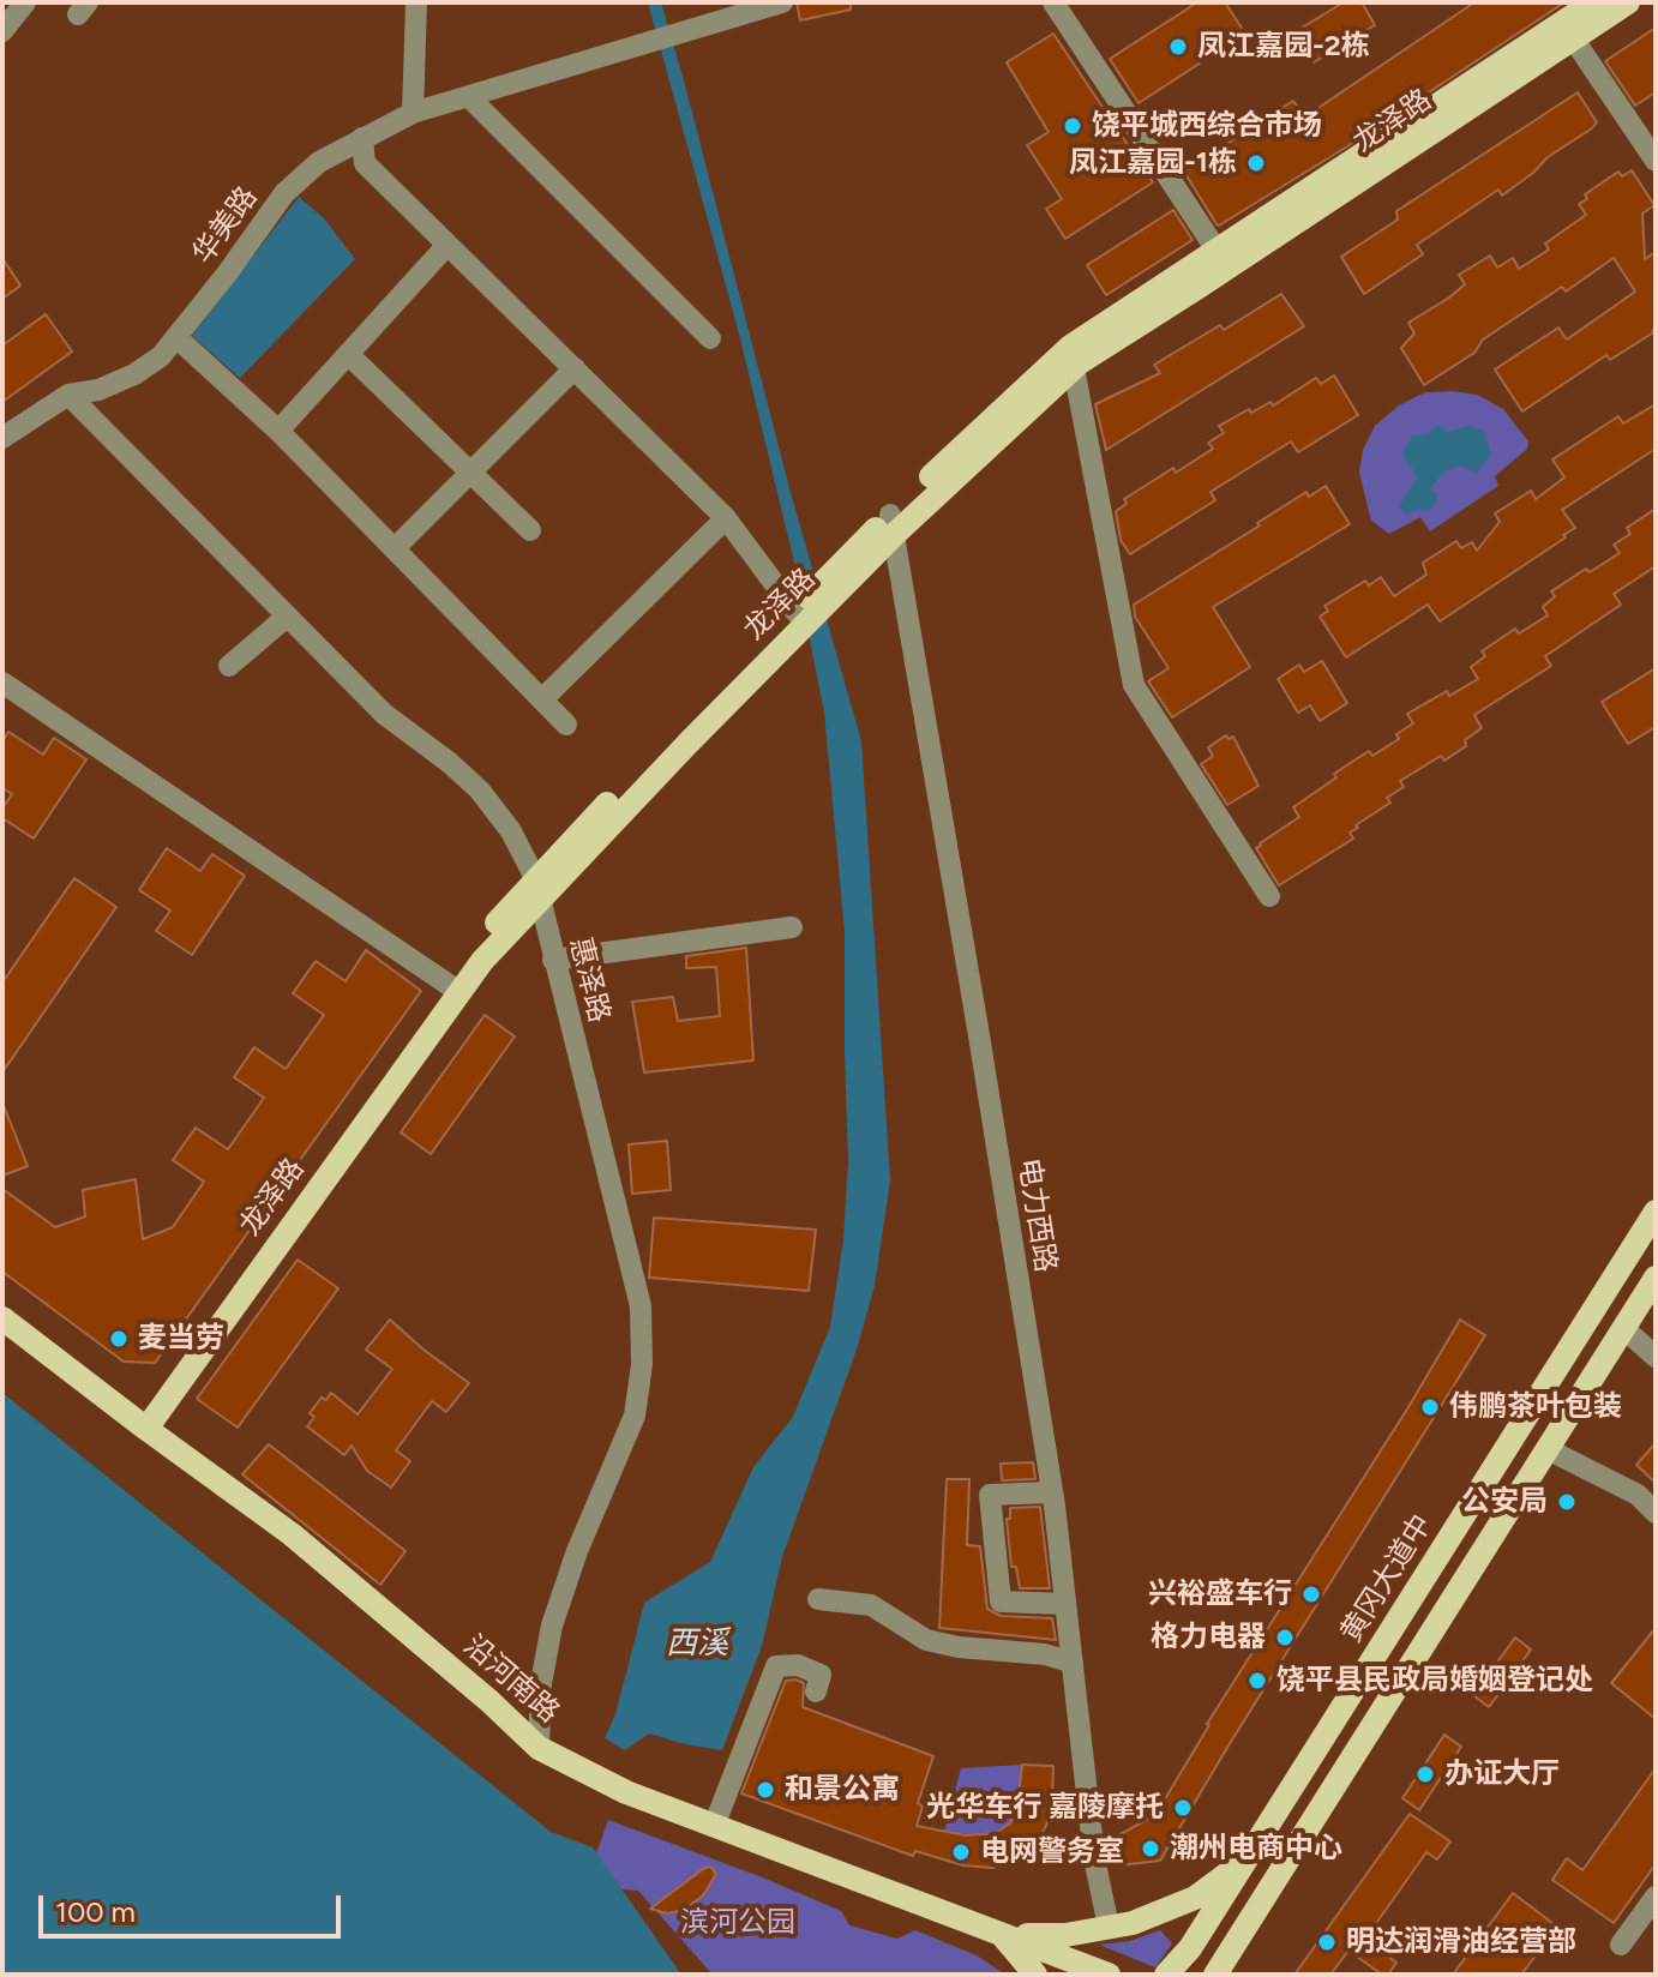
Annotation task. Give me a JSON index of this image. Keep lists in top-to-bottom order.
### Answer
{
  "streets": {
    "main road": ["龙泽路", "黄冈大道中", "沿河南路"],
    "street": ["华美路", "惠泽路", "电力西路"]
  },
  "crossings": [
    ["龙泽路", "惠泽路"],
    ["龙泽路", "电力西路"],
    ["龙泽路", "沿河南路"],
    ["华美路", "惠泽路"],
    ["惠泽路", "沿河南路"]
  ],
  "water": ["西溪"],
  "parks": ["滨河公园"],
  "places": [
    "凤江嘉园-2栋",
    "饶平城西综合市场",
    "凤江嘉园-1栋",
    "麦当劳",
    "伟鹏茶叶包装",
    "公安局",
    "兴裕盛车行",
    "格力电器",
    "饶平县民政局婚姻登记处",
    "办证大厅",
    "和景公寓",
    "光华车行 嘉陵摩托",
    "潮州电商中心",
    "电网警务室",
    "明达润滑油经营部"
  ],
  "scale_bar": "100 m"
}
